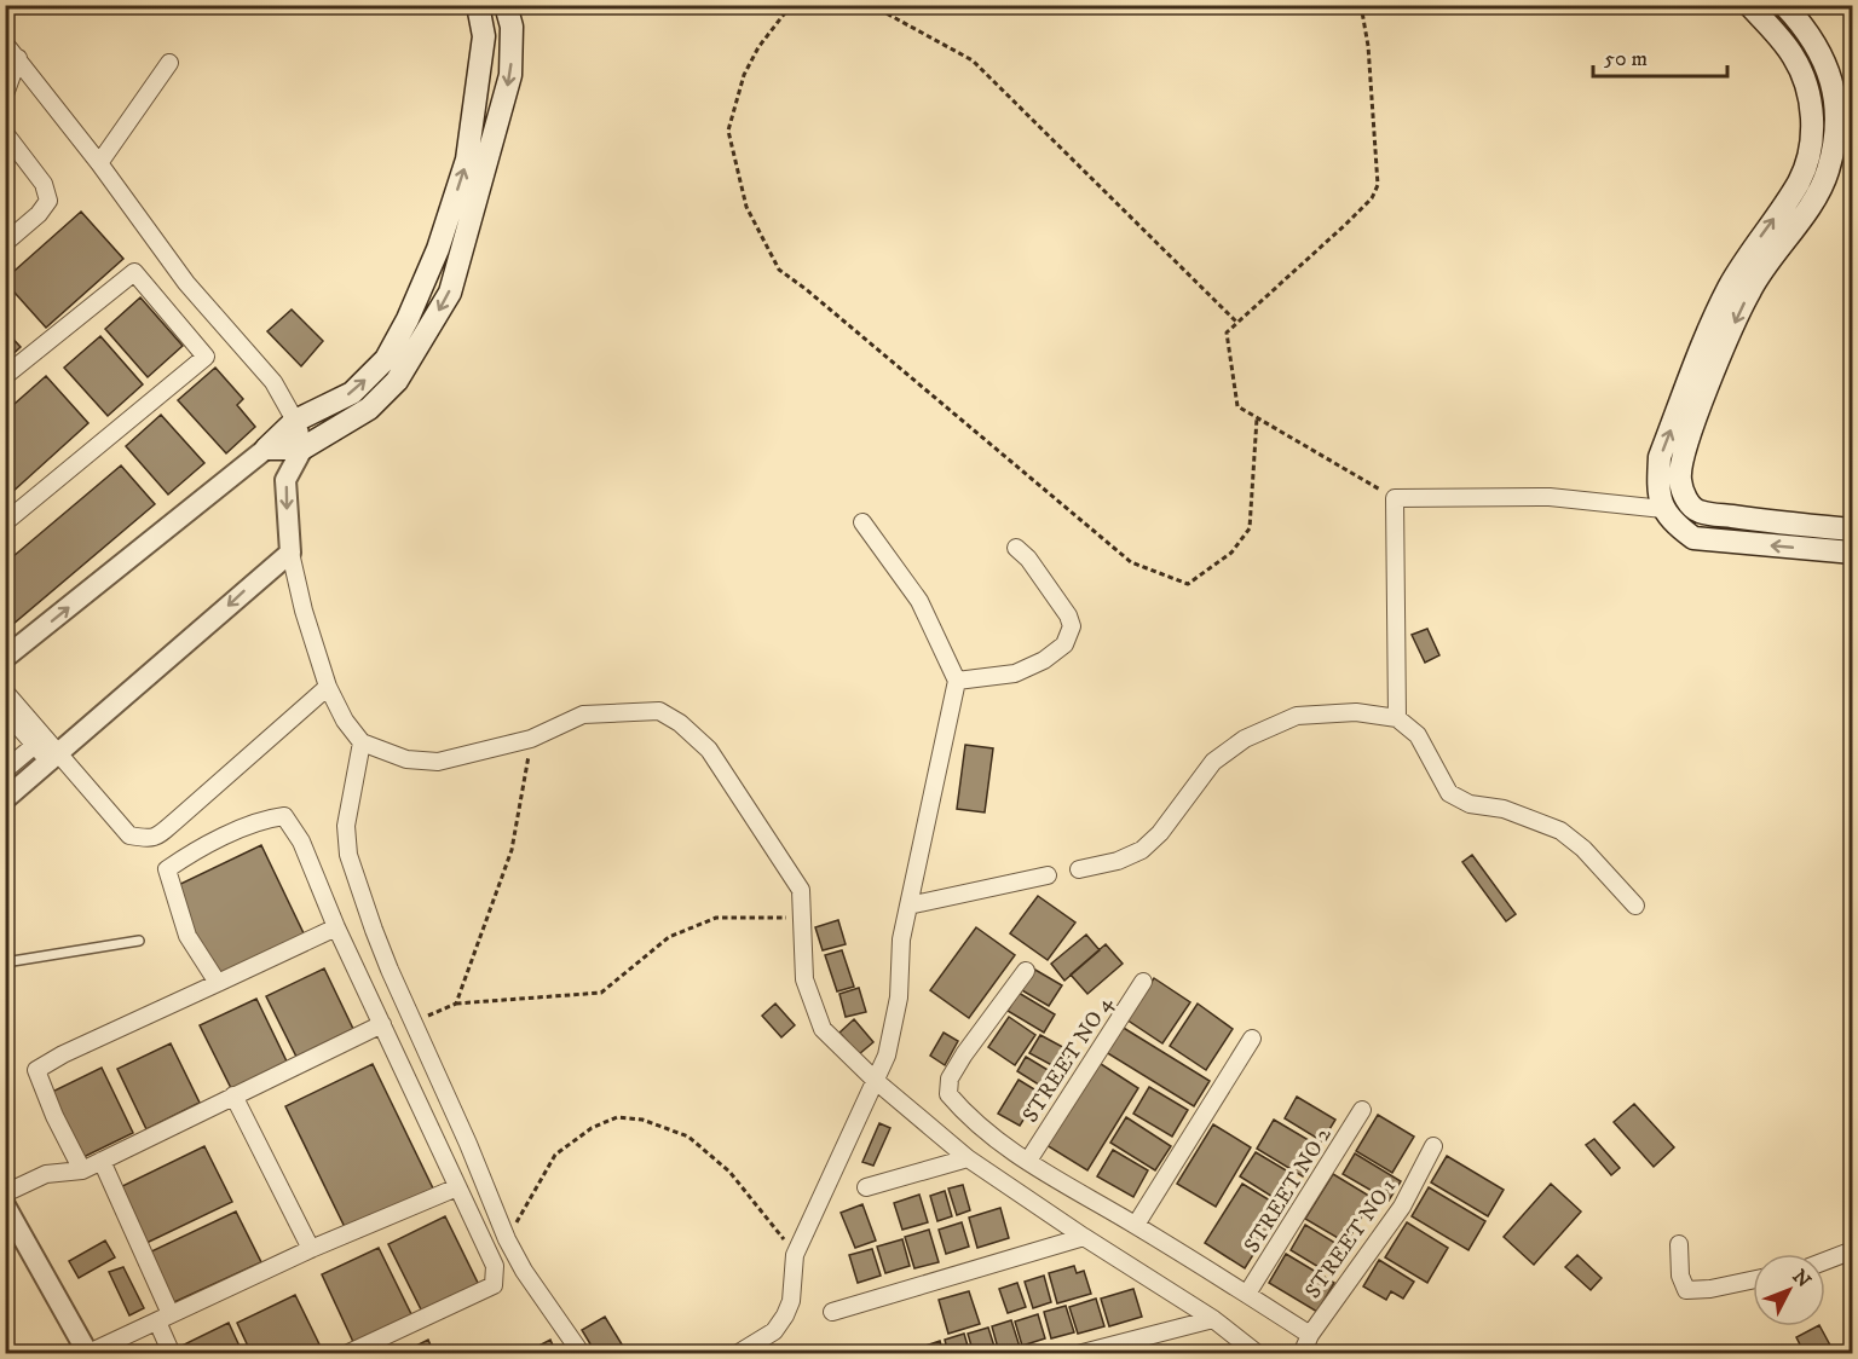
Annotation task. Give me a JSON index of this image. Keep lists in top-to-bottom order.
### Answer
{
  "streets": {
    "street": ["STREET NO 4", "STREET NO 2", "STREET NO 1"]
  },
  "scale_bar": "50 m",
  "north": "top right"
}
